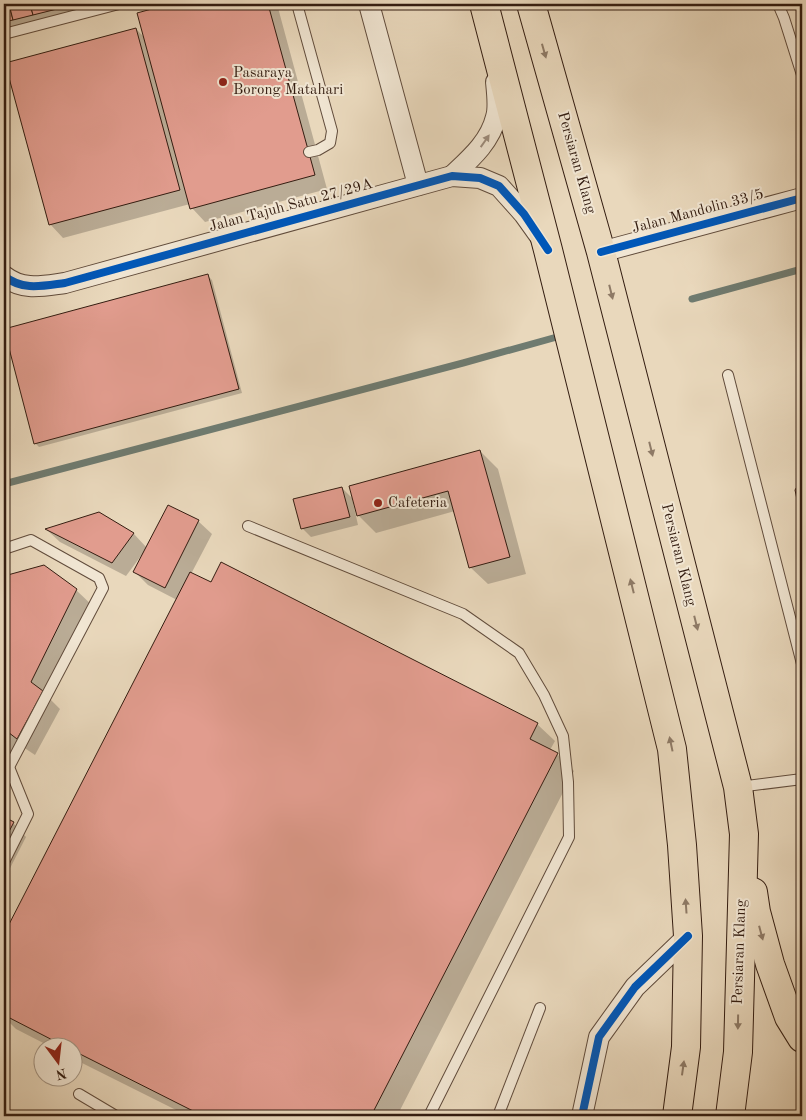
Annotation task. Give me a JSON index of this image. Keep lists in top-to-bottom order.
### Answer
{
  "streets": {
    "main road": ["Persiaran Klang"],
    "street": ["Jalan Tajuh Satu 27/29A", "Jalan Mandolin 33/5"]
  },
  "crossings": [
    ["Persiaran Klang", "Jalan Mandolin 33/5"]
  ],
  "places": ["Pasaraya Borong Matahari", "Cafeteria"],
  "north": "bottom"
}
